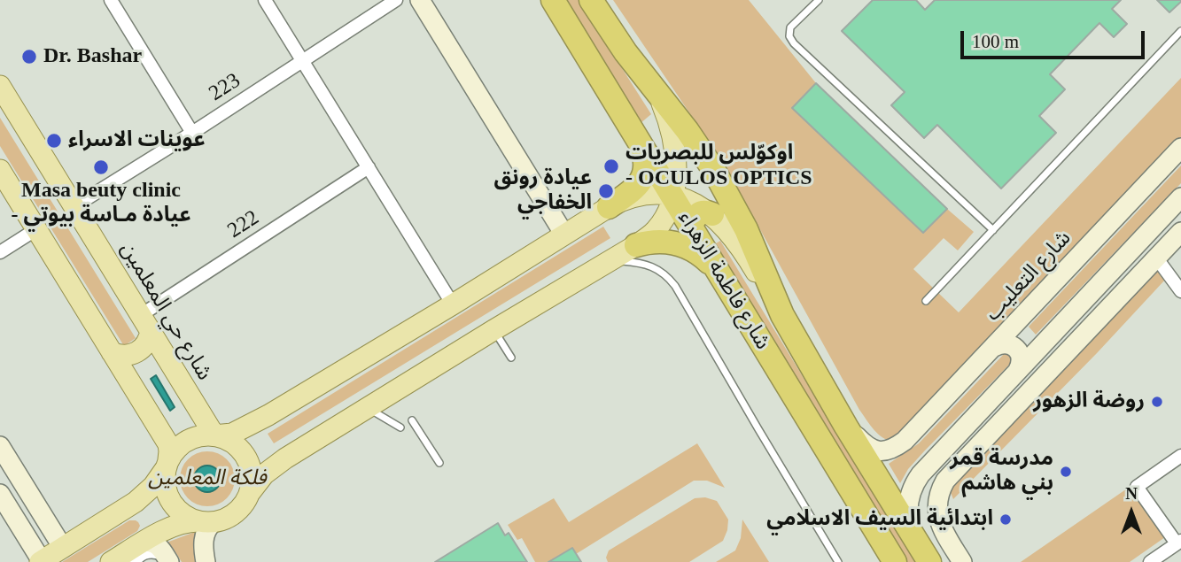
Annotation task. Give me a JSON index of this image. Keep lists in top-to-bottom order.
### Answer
{
  "streets": {
    "highway": ["شارع فاطمة الزهراء"],
    "main road": ["شارع التعليب", "شارع حي المعلمين"],
    "street": ["223", "222"]
  },
  "crossings": [
    ["223", "شارع حي المعلمين"],
    ["222", "شارع حي المعلمين"],
    ["شارع التعليب", "شارع فاطمة الزهراء"]
  ],
  "parks": ["فلكة المعلمين"],
  "places": [
    "Dr. Bashar",
    "عوينات الاسراء",
    "اوكوّلس للبصريات - OCULOS OPTICS",
    "Masa beuty clinic - عيادة مـاسة بيوتي",
    "عيادة رونق الخفاجي",
    "روضة الزهور",
    "مدرسة قمر بني هاشم",
    "ابتدائية السيف الاسلامي"
  ],
  "scale_bar": "100 m",
  "north": "top"
}
